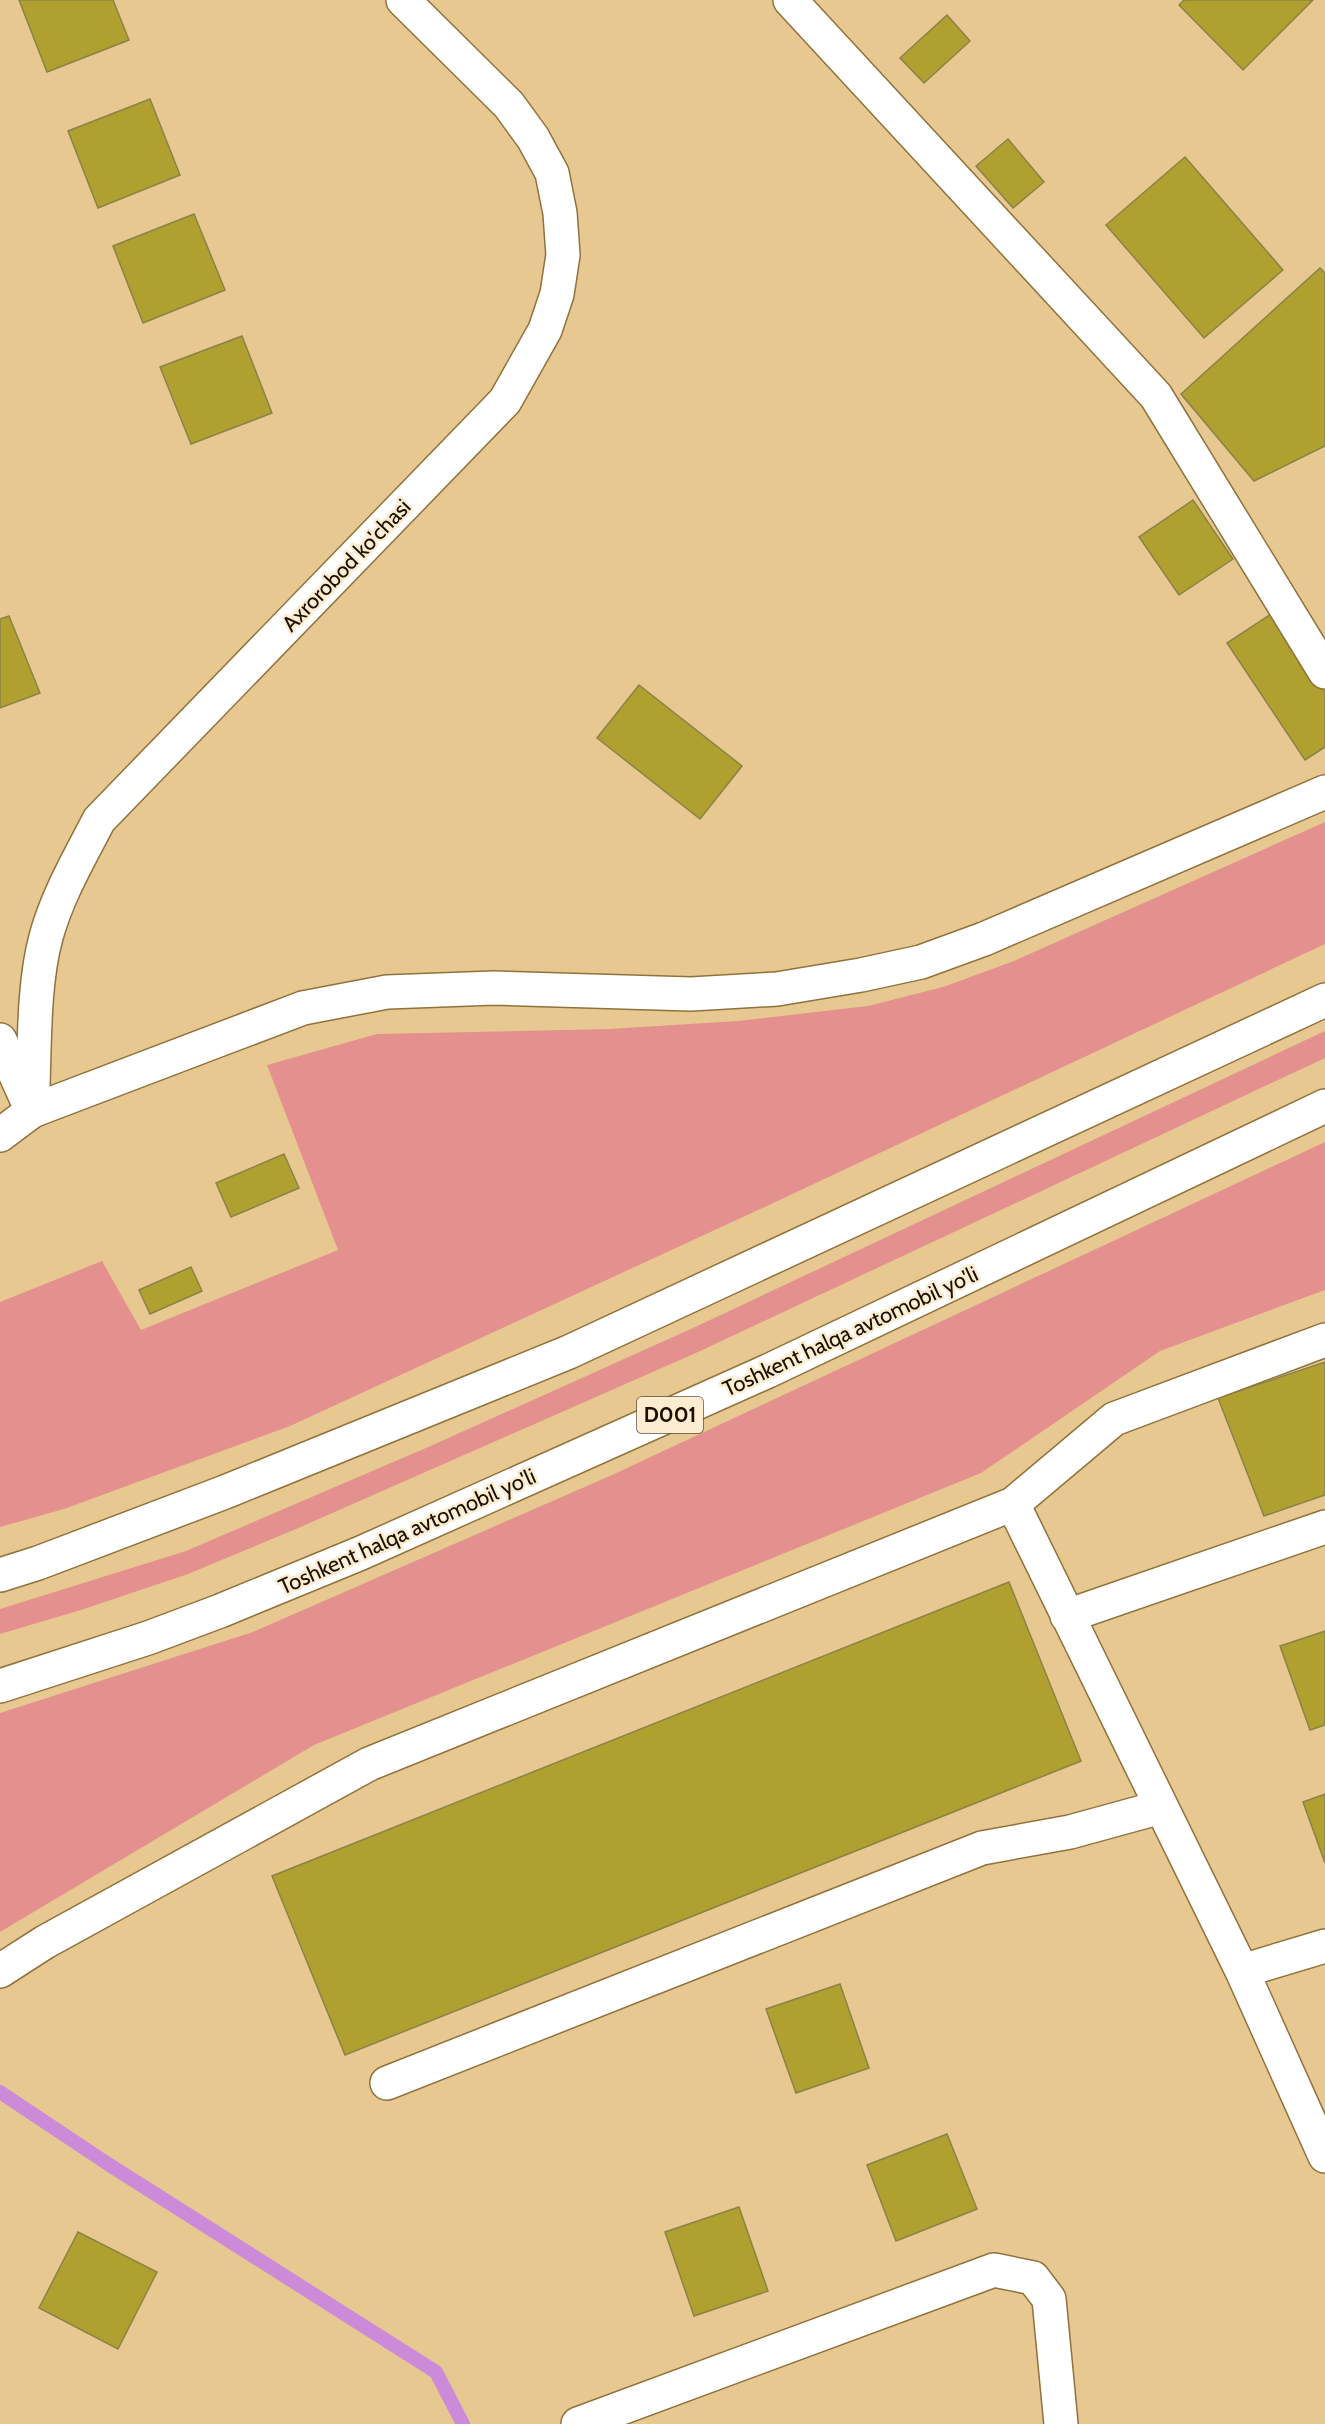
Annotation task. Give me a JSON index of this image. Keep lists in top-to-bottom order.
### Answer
{
  "streets": {
    "main road": ["Axrorobod ko'chasi", "Toshkent halqa avtomobil yo'li", "D001"]
  }
}
